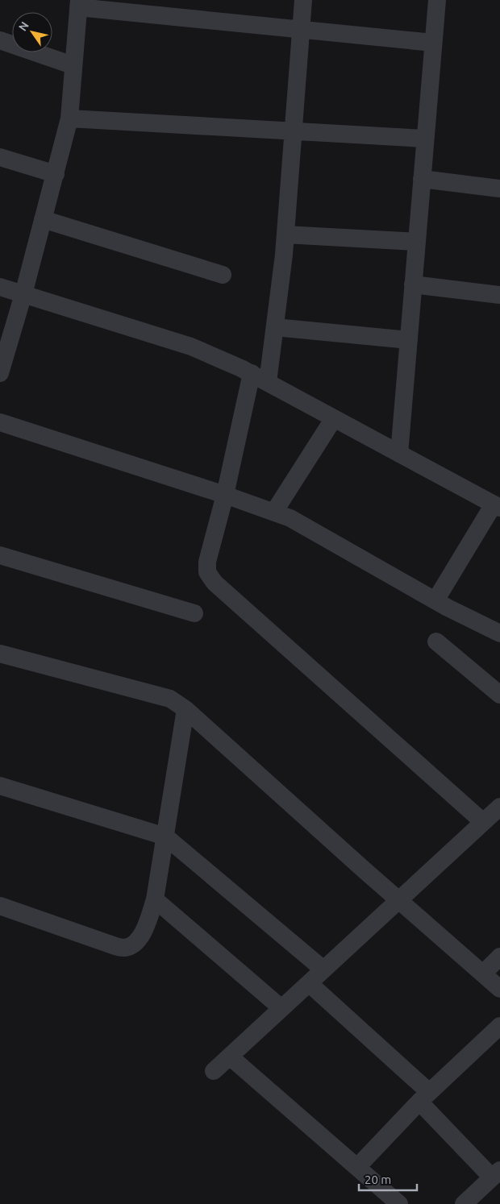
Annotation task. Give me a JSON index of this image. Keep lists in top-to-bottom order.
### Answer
{
  "scale_bar": "20 m",
  "north": "top left"
}
